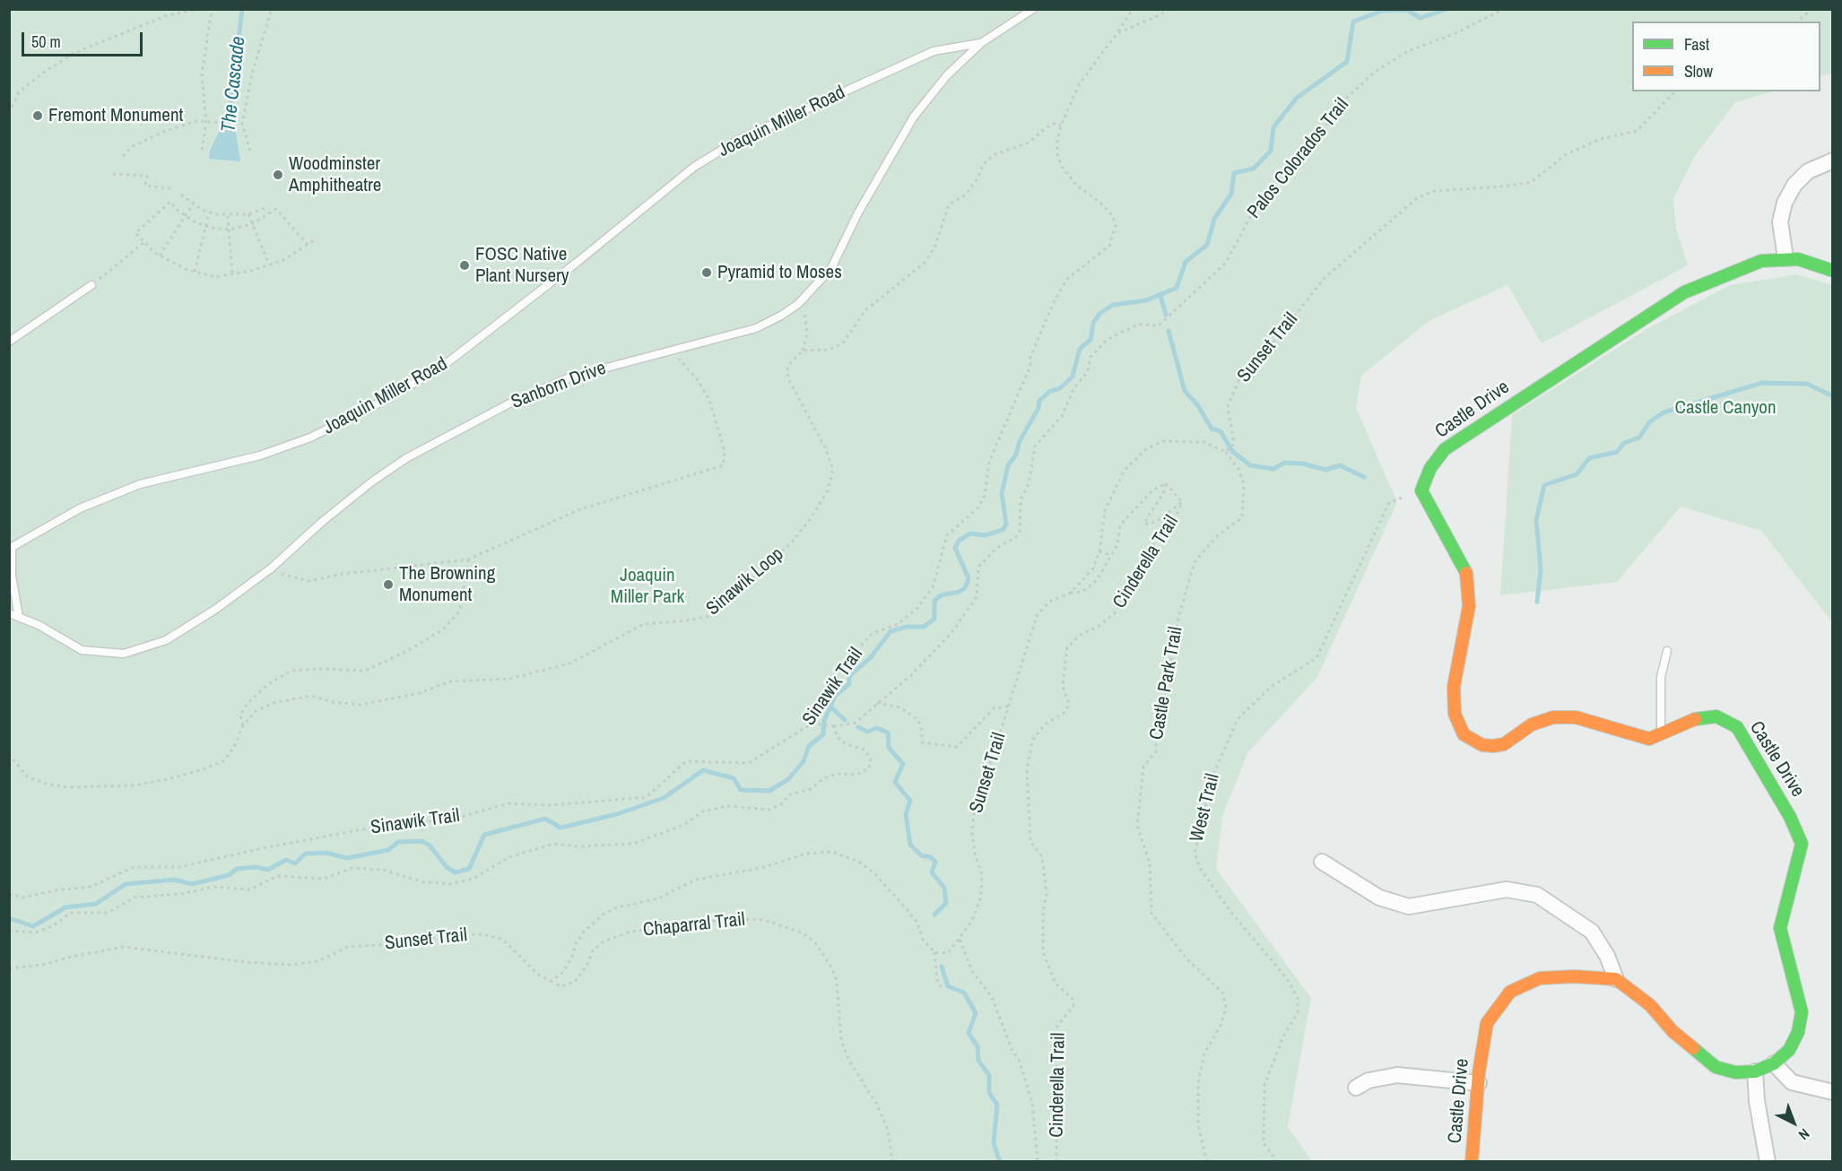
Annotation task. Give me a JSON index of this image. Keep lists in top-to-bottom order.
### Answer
{
  "streets": {
    "street": ["Castle Drive"],
    "lane": ["Joaquin Miller Road", "Sanborn Drive"],
    "path": [
      "Palos Colorados Trail",
      "Sunset Trail",
      "Cinderella Trail",
      "Sinawik Loop",
      "Castle Park Trail",
      "Sinawik Trail",
      "West Trail",
      "Chaparral Trail"
    ]
  },
  "crossings": [
    ["Joaquin Miller Road", "Sanborn Drive"],
    ["Sunset Trail", "Cinderella Trail"],
    ["Sunset Trail", "Castle Park Trail"],
    ["Sunset Trail", "Chaparral Trail"],
    ["Castle Drive", "West Trail"]
  ],
  "water": ["The Cascade"],
  "parks": ["Castle Canyon", "Joaquin Miller Park"],
  "places": [
    "Fremont Monument",
    "Woodminster Amphitheatre",
    "FOSC Native Plant Nursery",
    "Pyramid to Moses",
    "The Browning Monument"
  ],
  "legend": ["Fast", "Slow"],
  "scale_bar": "50 m",
  "north": "bottom right"
}
